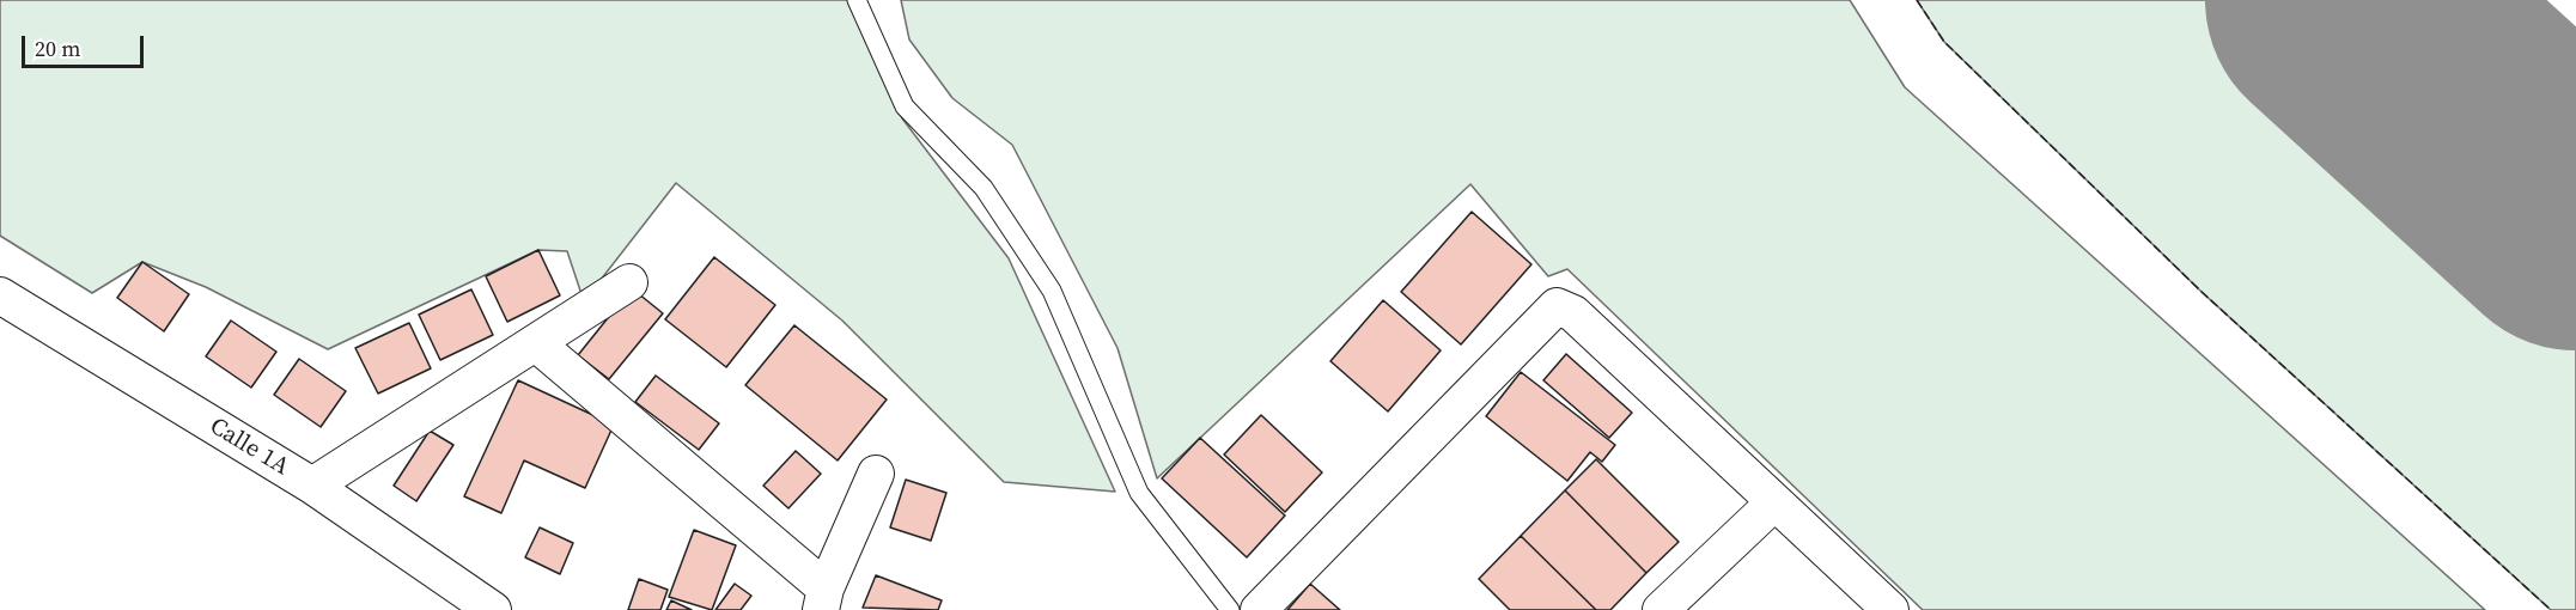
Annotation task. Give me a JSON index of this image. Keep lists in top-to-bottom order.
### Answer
{
  "streets": {
    "street": ["Calle 1A"]
  },
  "scale_bar": "20 m"
}
